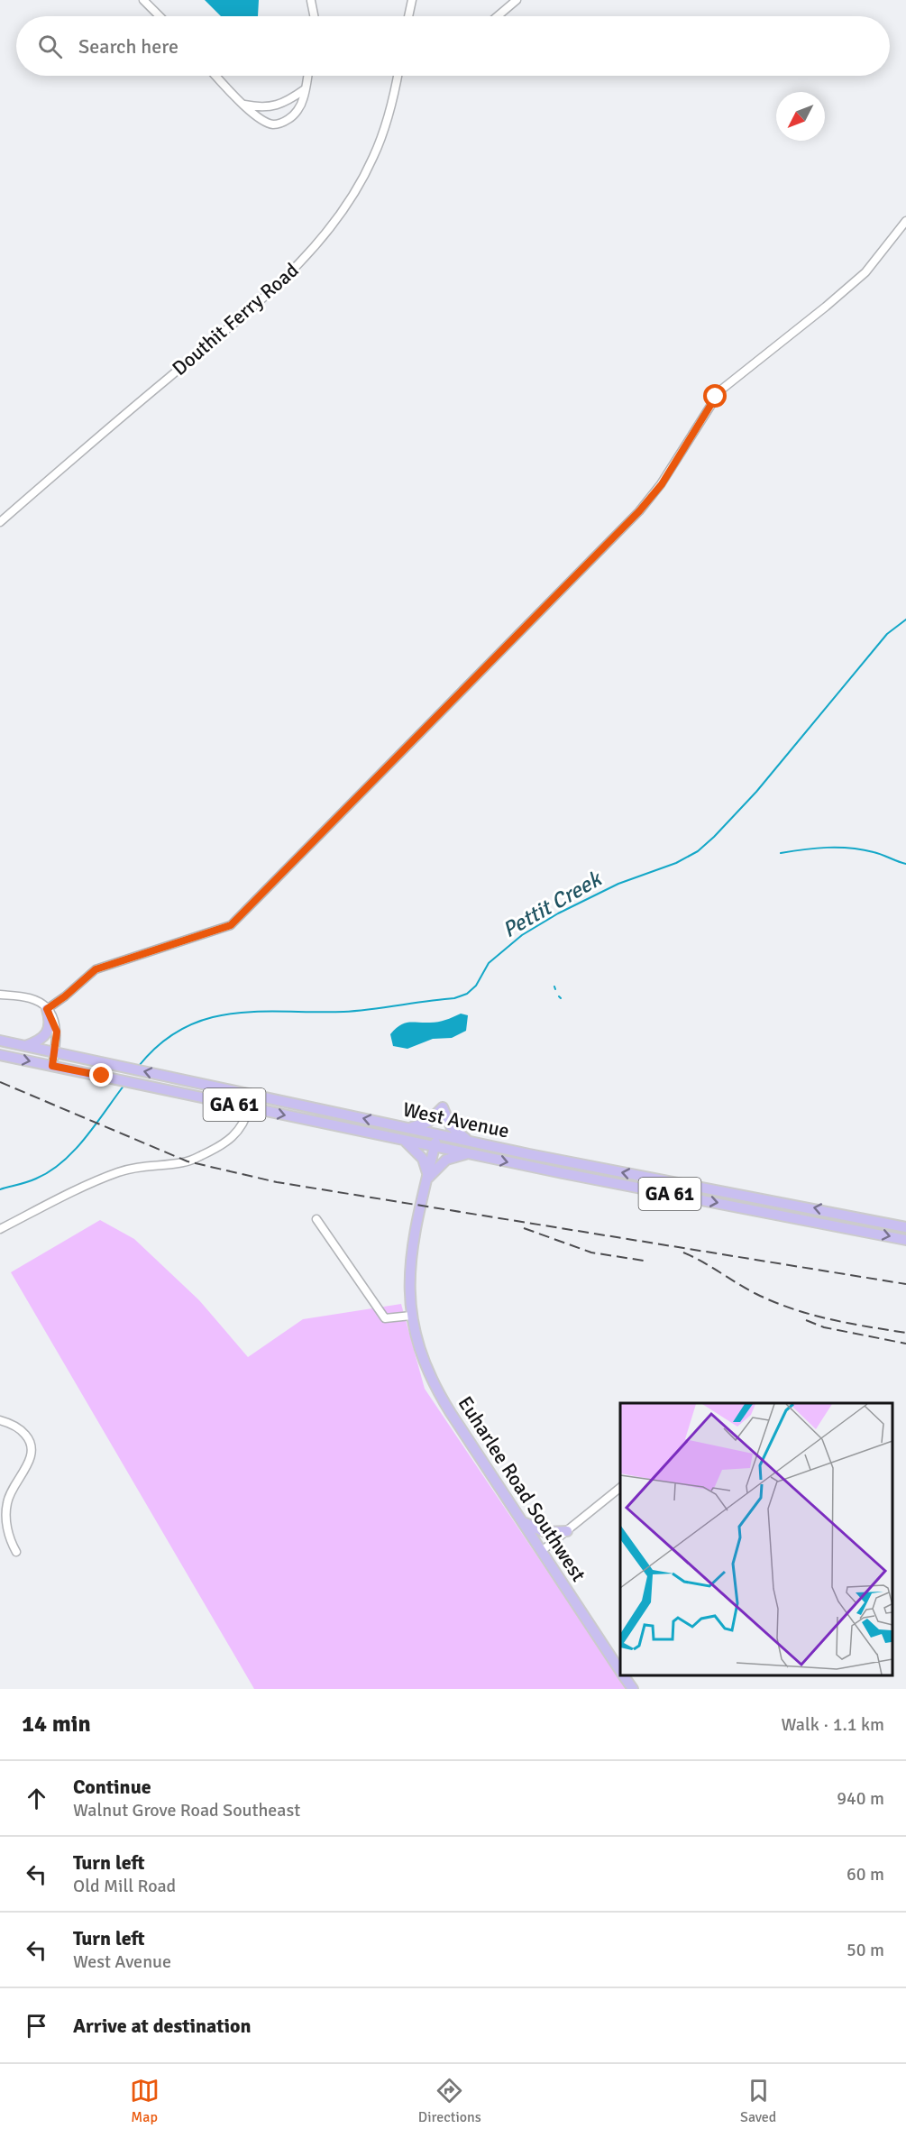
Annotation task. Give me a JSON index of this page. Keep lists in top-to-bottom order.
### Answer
{
  "streets": {
    "main road": ["GA 61", "West Avenue", "Euharlee Road Southwest"],
    "street": ["Douthit Ferry Road"]
  },
  "crossings": [
    ["West Avenue", "Euharlee Road Southwest"]
  ],
  "water": ["Pettit Creek"],
  "north": "bottom left",
  "page": {
    "search": "Search here",
    "heading": ["14 min", "Walk · 1.1 km"],
    "list": [
      ["Continue", "Walnut Grove Road Southeast", "940 m"],
      ["Turn left", "Old Mill Road", "60 m"],
      ["Turn left", "West Avenue", "50 m"],
      "Arrive at destination"
    ],
    "nav": ["Map", "Directions", "Saved"]
  }
}
